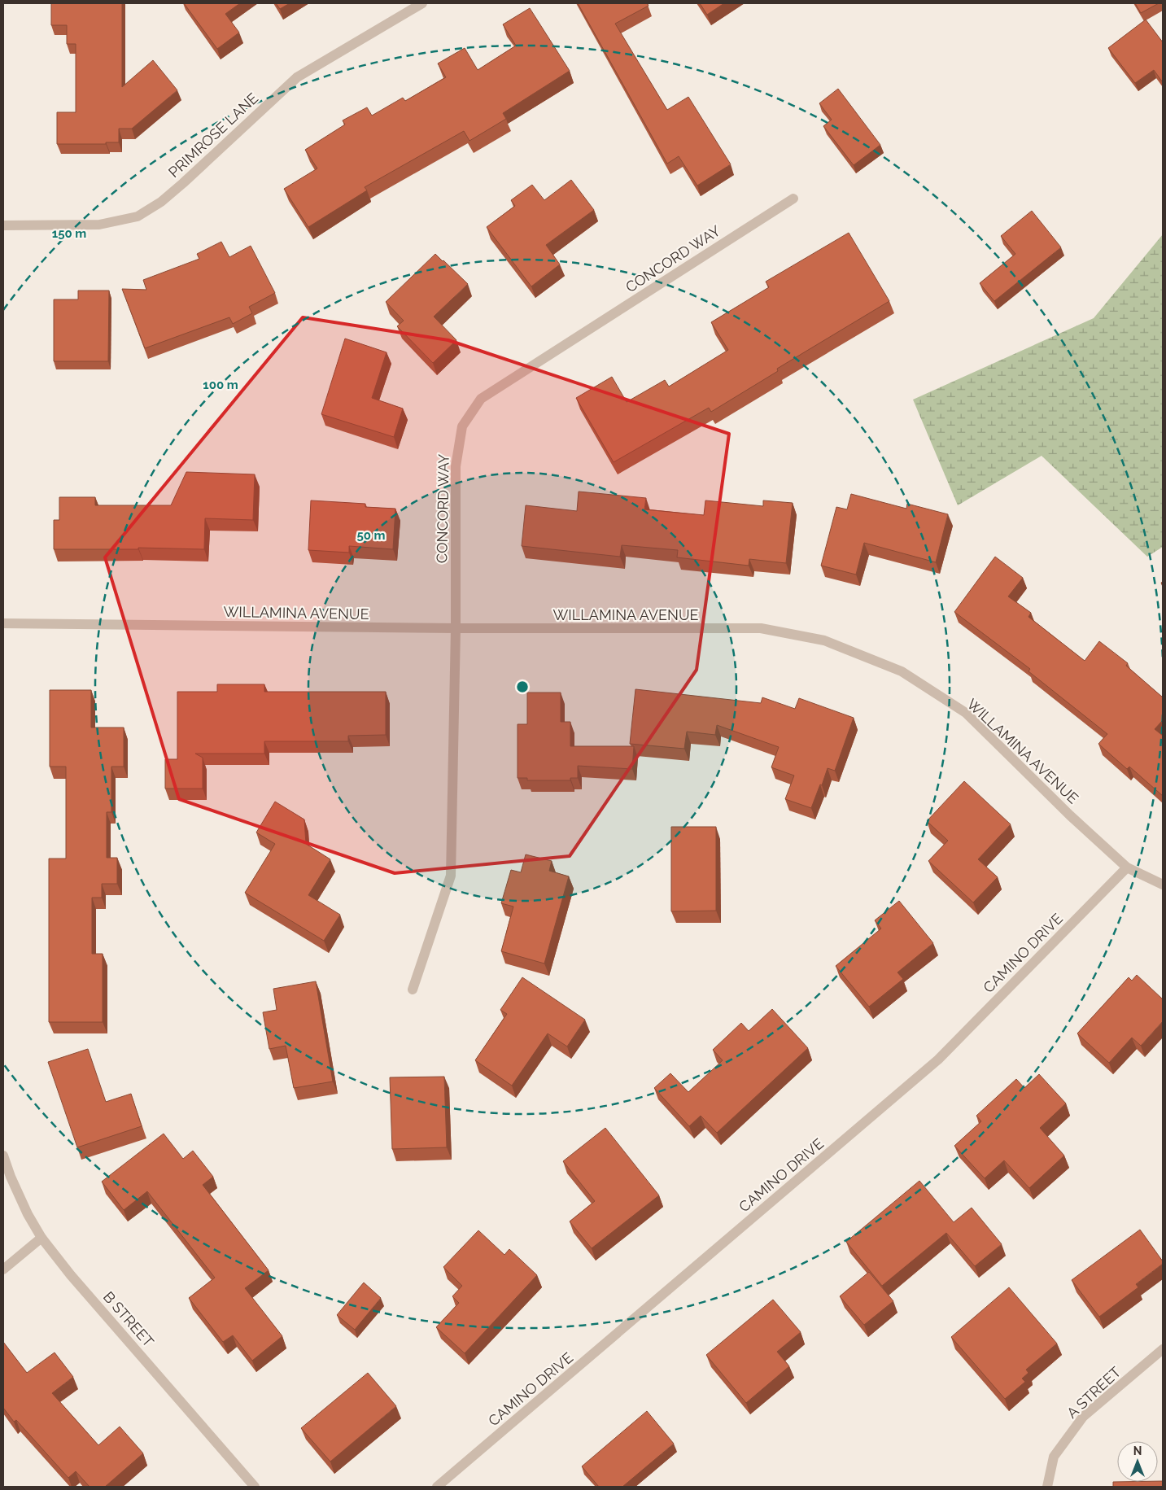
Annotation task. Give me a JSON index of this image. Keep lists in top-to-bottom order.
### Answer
{
  "streets": {
    "street": [
      "PRIMROSE LANE",
      "CONCORD WAY",
      "WILLAMINA AVENUE",
      "CAMINO DRIVE",
      "B STREET",
      "A STREET"
    ]
  },
  "crossings": [
    ["CONCORD WAY", "WILLAMINA AVENUE"],
    ["WILLAMINA AVENUE", "CAMINO DRIVE"]
  ],
  "north": "top",
  "rings": ["150 m", "100 m", "50 m"]
}
